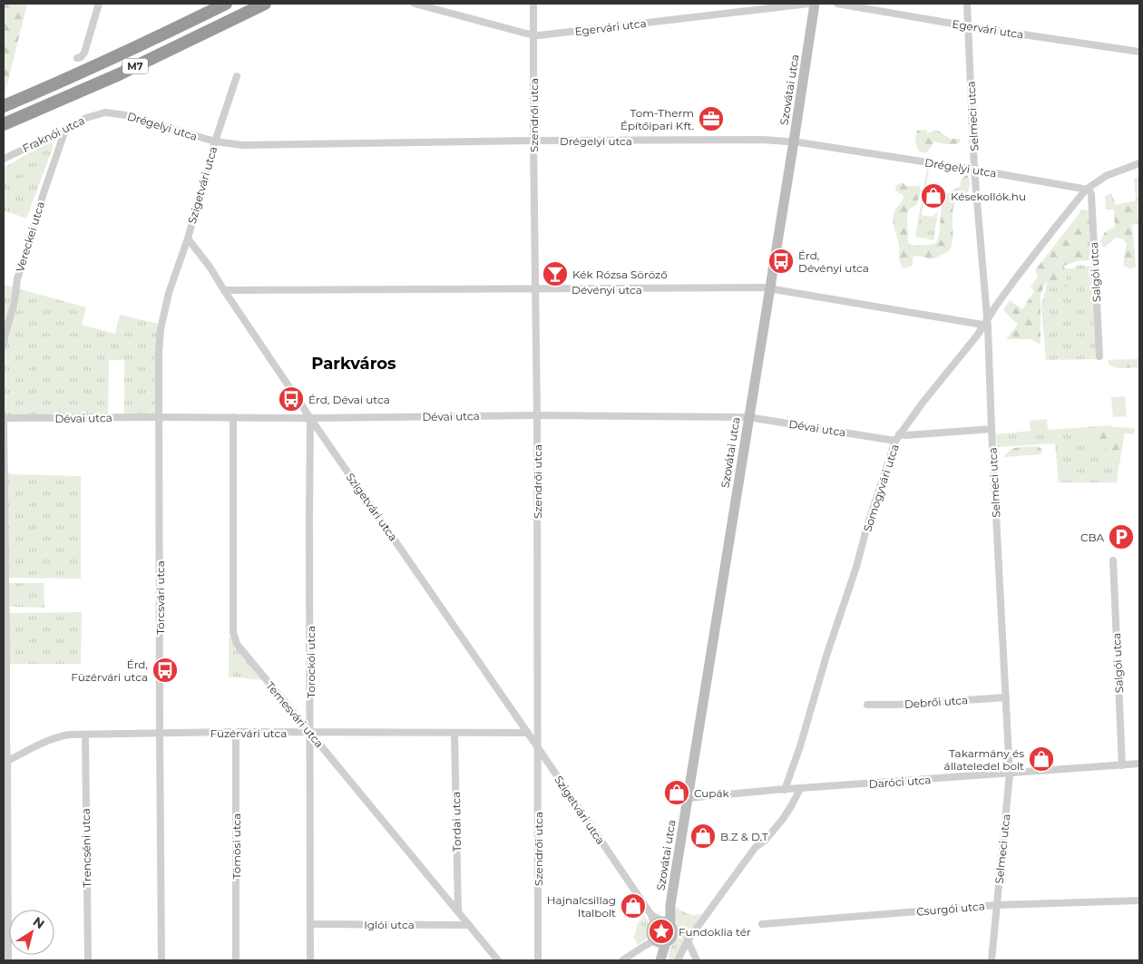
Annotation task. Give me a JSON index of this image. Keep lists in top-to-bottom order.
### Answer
{
  "streets": {
    "highway": ["M7"],
    "street": [
      "Egervári utca",
      "Szovátai utca",
      "Szendrői utca",
      "Selmeci utca",
      "Drégelyi utca",
      "Fraknói utca",
      "Szigetvári utca",
      "Vereckei utca",
      "Salgói utca",
      "Dévényi utca",
      "Dévai utca",
      "Somogyvári utca",
      "Törcsvári utca",
      "Torockói utca",
      "Debrői utca",
      "Temesvári utca",
      "Füzérvári utca",
      "Daróci utca",
      "Tordai utca",
      "Tömösi utca",
      "Trencséni utca",
      "Csurgói utca",
      "Iglói utca"
    ]
  },
  "crossings": [
    ["Egervári utca", "Szendrői utca"],
    ["Egervári utca", "Selmeci utca"],
    ["Szovátai utca", "Drégelyi utca"],
    ["Szovátai utca", "Szigetvári utca"],
    ["Szovátai utca", "Dévényi utca"],
    ["Szovátai utca", "Dévai utca"],
    ["Szovátai utca", "Daróci utca"],
    ["Szendrői utca", "Drégelyi utca"],
    ["Szendrői utca", "Szigetvári utca"],
    ["Szendrői utca", "Dévényi utca"],
    ["Szendrői utca", "Dévai utca"],
    ["Selmeci utca", "Drégelyi utca"],
    ["Selmeci utca", "Dévényi utca"],
    ["Selmeci utca", "Dévai utca"],
    ["Selmeci utca", "Somogyvári utca"],
    ["Selmeci utca", "Debrői utca"],
    ["Selmeci utca", "Daróci utca"],
    ["Selmeci utca", "Csurgói utca"],
    ["Drégelyi utca", "Fraknói utca"],
    ["Drégelyi utca", "Szigetvári utca"],
    ["Drégelyi utca", "Salgói utca"],
    ["Drégelyi utca", "Somogyvári utca"],
    ["Fraknói utca", "Vereckei utca"],
    ["Szigetvári utca", "Dévényi utca"],
    ["Szigetvári utca", "Dévai utca"],
    ["Szigetvári utca", "Törcsvári utca"],
    ["Szigetvári utca", "Torockói utca"],
    ["Szigetvári utca", "Füzérvári utca"],
    ["Salgói utca", "Somogyvári utca"],
    ["Salgói utca", "Daróci utca"],
    ["Dévényi utca", "Somogyvári utca"],
    ["Dévai utca", "Somogyvári utca"],
    ["Dévai utca", "Törcsvári utca"],
    ["Dévai utca", "Torockói utca"],
    ["Dévai utca", "Temesvári utca"],
    ["Somogyvári utca", "Daróci utca"],
    ["Törcsvári utca", "Füzérvári utca"],
    ["Torockói utca", "Temesvári utca"],
    ["Torockói utca", "Füzérvári utca"],
    ["Torockói utca", "Iglói utca"],
    ["Temesvári utca", "Füzérvári utca"],
    ["Temesvári utca", "Tordai utca"],
    ["Temesvári utca", "Iglói utca"],
    ["Füzérvári utca", "Tordai utca"],
    ["Füzérvári utca", "Tömösi utca"],
    ["Füzérvári utca", "Trencséni utca"]
  ],
  "districts": ["Parkváros"],
  "places": {
    "office": ["Tom-Therm Építőipari Kft."],
    "shop": [
      "Késekollók.hu",
      "Takarmány és állateledel bolt",
      "Cupák",
      "B.Z & D.T",
      "Hajnalcsillag Italbolt"
    ],
    "bus stop": ["Érd, Dévényi utca", "Érd, Dévai utca", "Érd, Füzérvári utca"],
    "bar": ["Kék Rózsa Söröző"],
    "parking": ["CBA"],
    "place": ["Fundoklia tér"]
  },
  "north": "top right"
}
